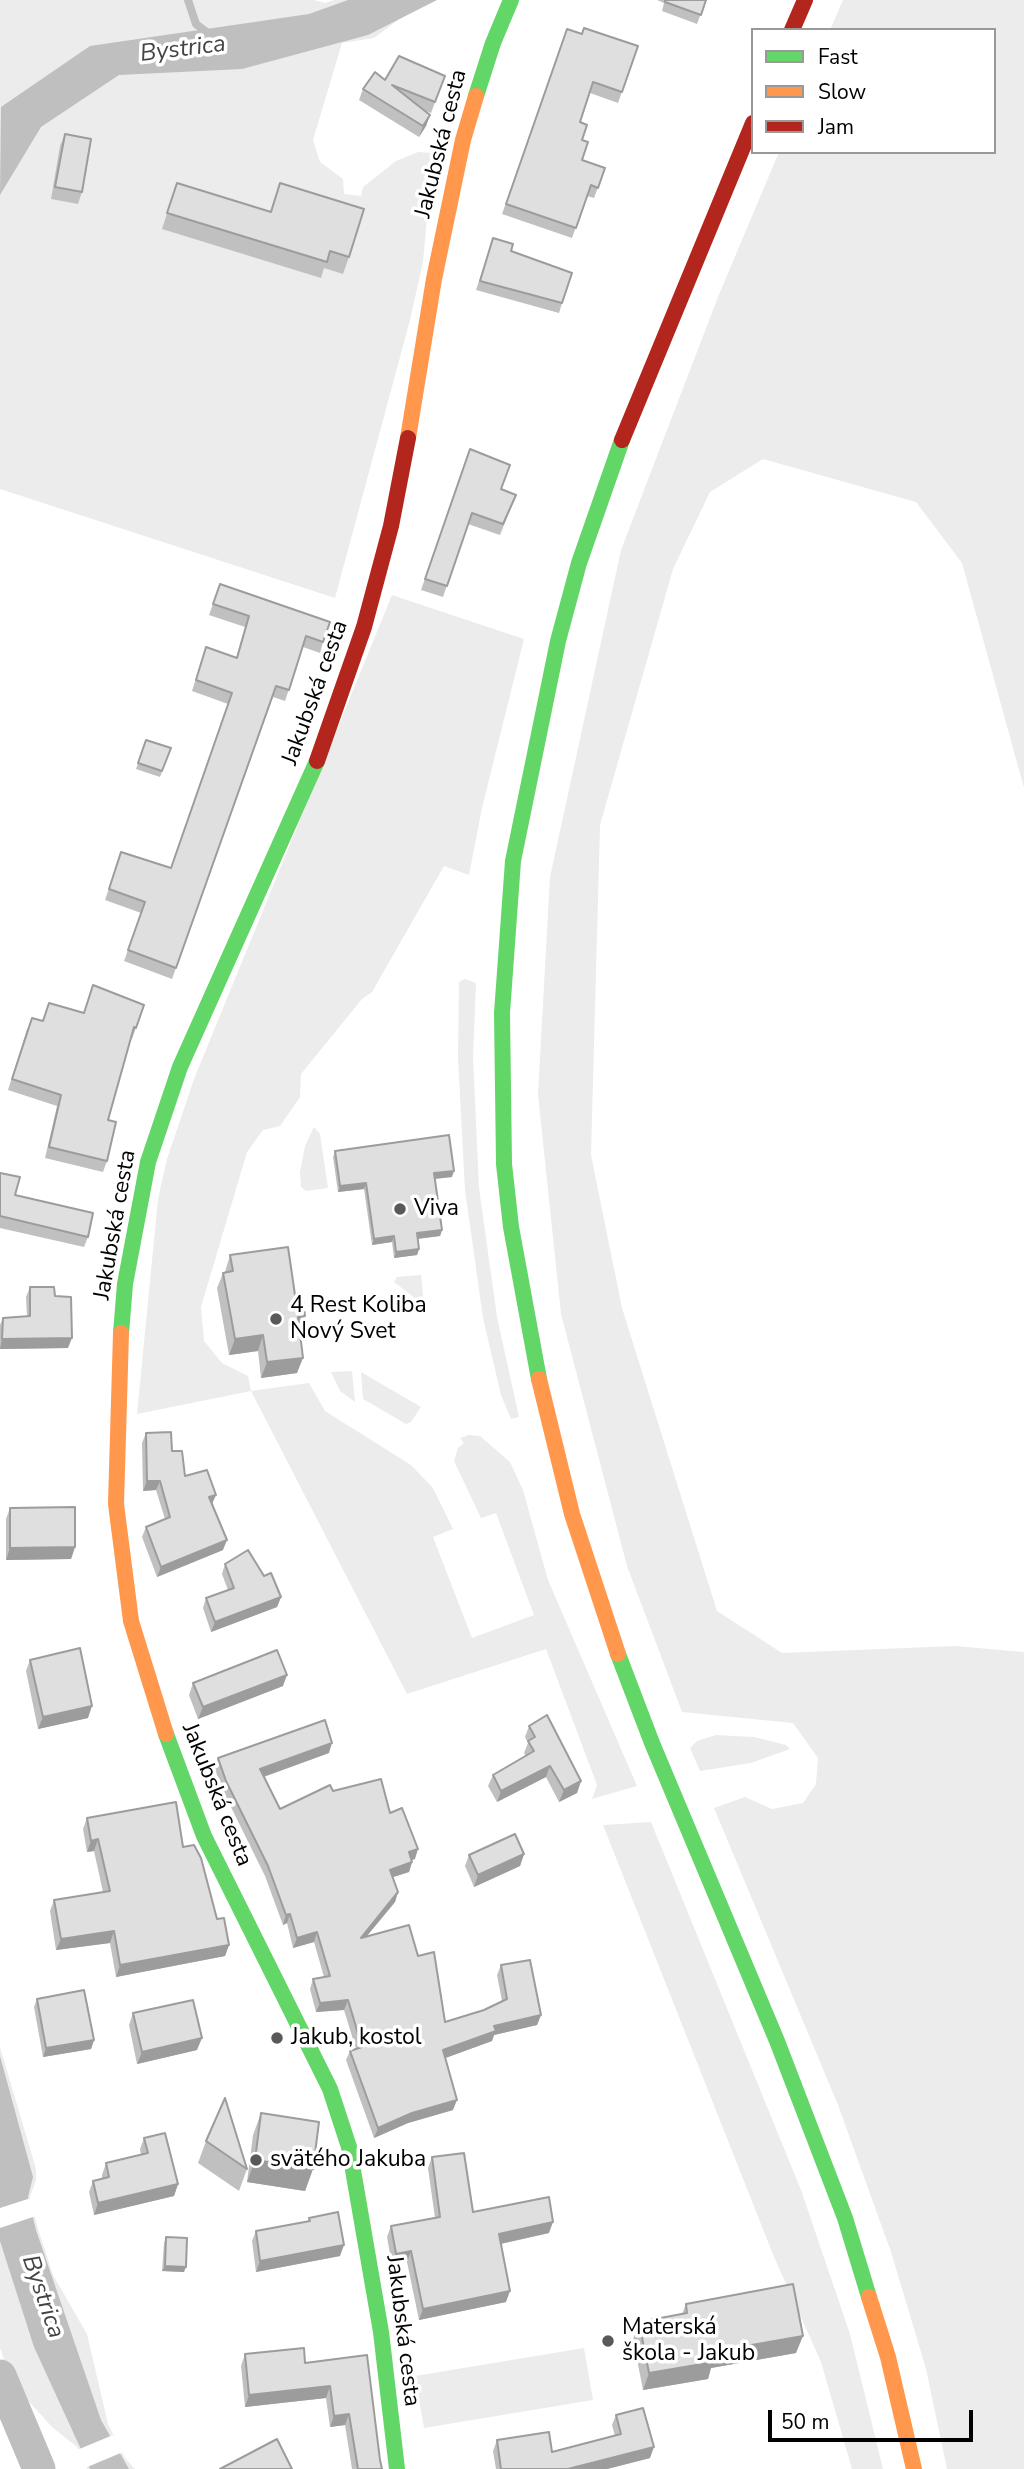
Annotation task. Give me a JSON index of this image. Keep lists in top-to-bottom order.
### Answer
{
  "streets": {
    "street": ["Jakubská cesta"]
  },
  "water": ["Bystrica"],
  "places": [
    "Viva",
    "4 Rest Koliba Nový Svet",
    "Jakub, kostol",
    "svätého Jakuba",
    "Materská škola - Jakub"
  ],
  "legend": ["Fast", "Slow", "Jam"],
  "scale_bar": "50 m"
}
